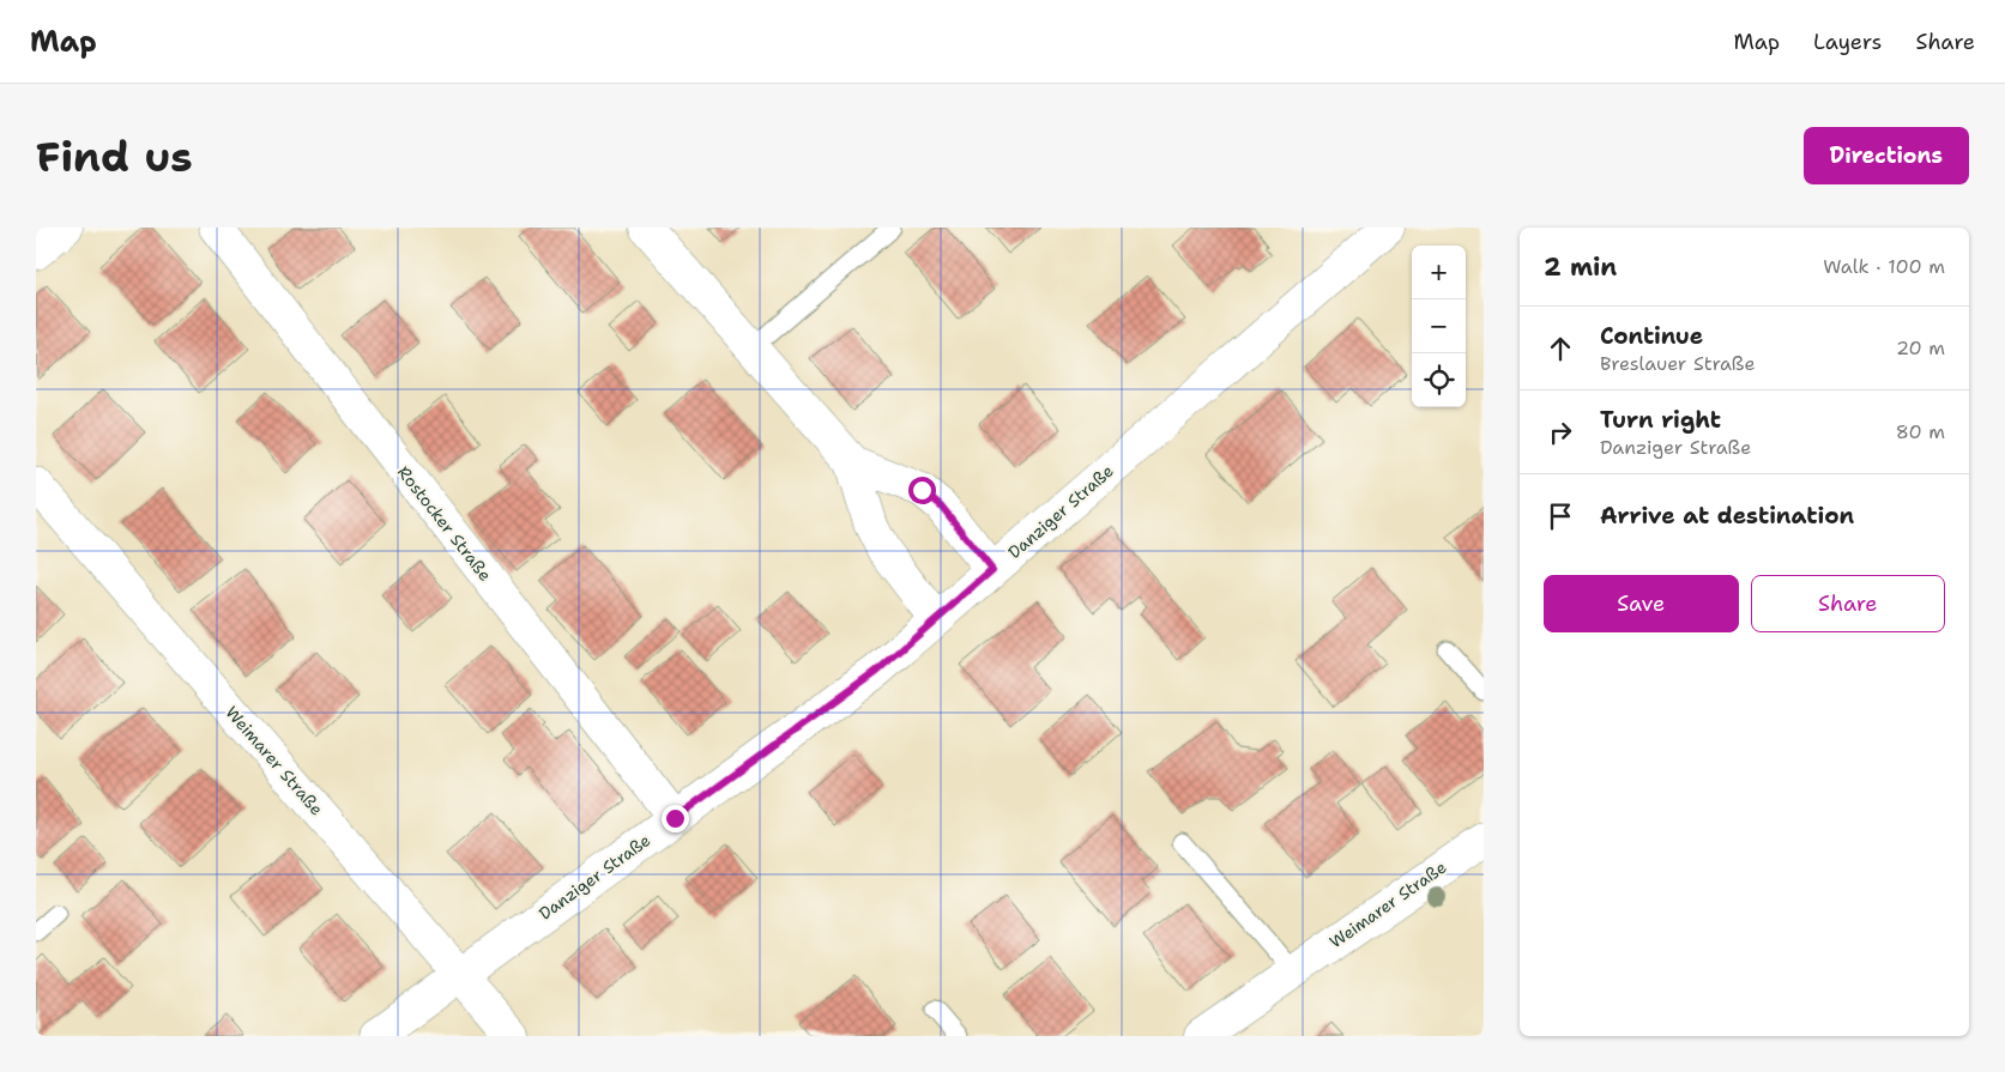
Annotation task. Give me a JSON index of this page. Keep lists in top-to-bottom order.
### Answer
{
  "streets": {
    "street": ["Danziger Straße", "Rostocker Straße", "Weimarer Straße"]
  },
  "crossings": [
    ["Danziger Straße", "Rostocker Straße"],
    ["Danziger Straße", "Weimarer Straße"]
  ],
  "page": {
    "header": "Map",
    "nav": ["Map", "Layers", "Share"],
    "buttons": [
      "Directions",
      ["Save", "Share"]
    ],
    "title": "Find us",
    "heading": ["2 min", "Walk · 100 m"],
    "map_buttons": ["+", "−"],
    "list": [
      ["Continue", "Breslauer Straße", "20 m"],
      ["Turn right", "Danziger Straße", "80 m"],
      "Arrive at destination"
    ]
  }
}
